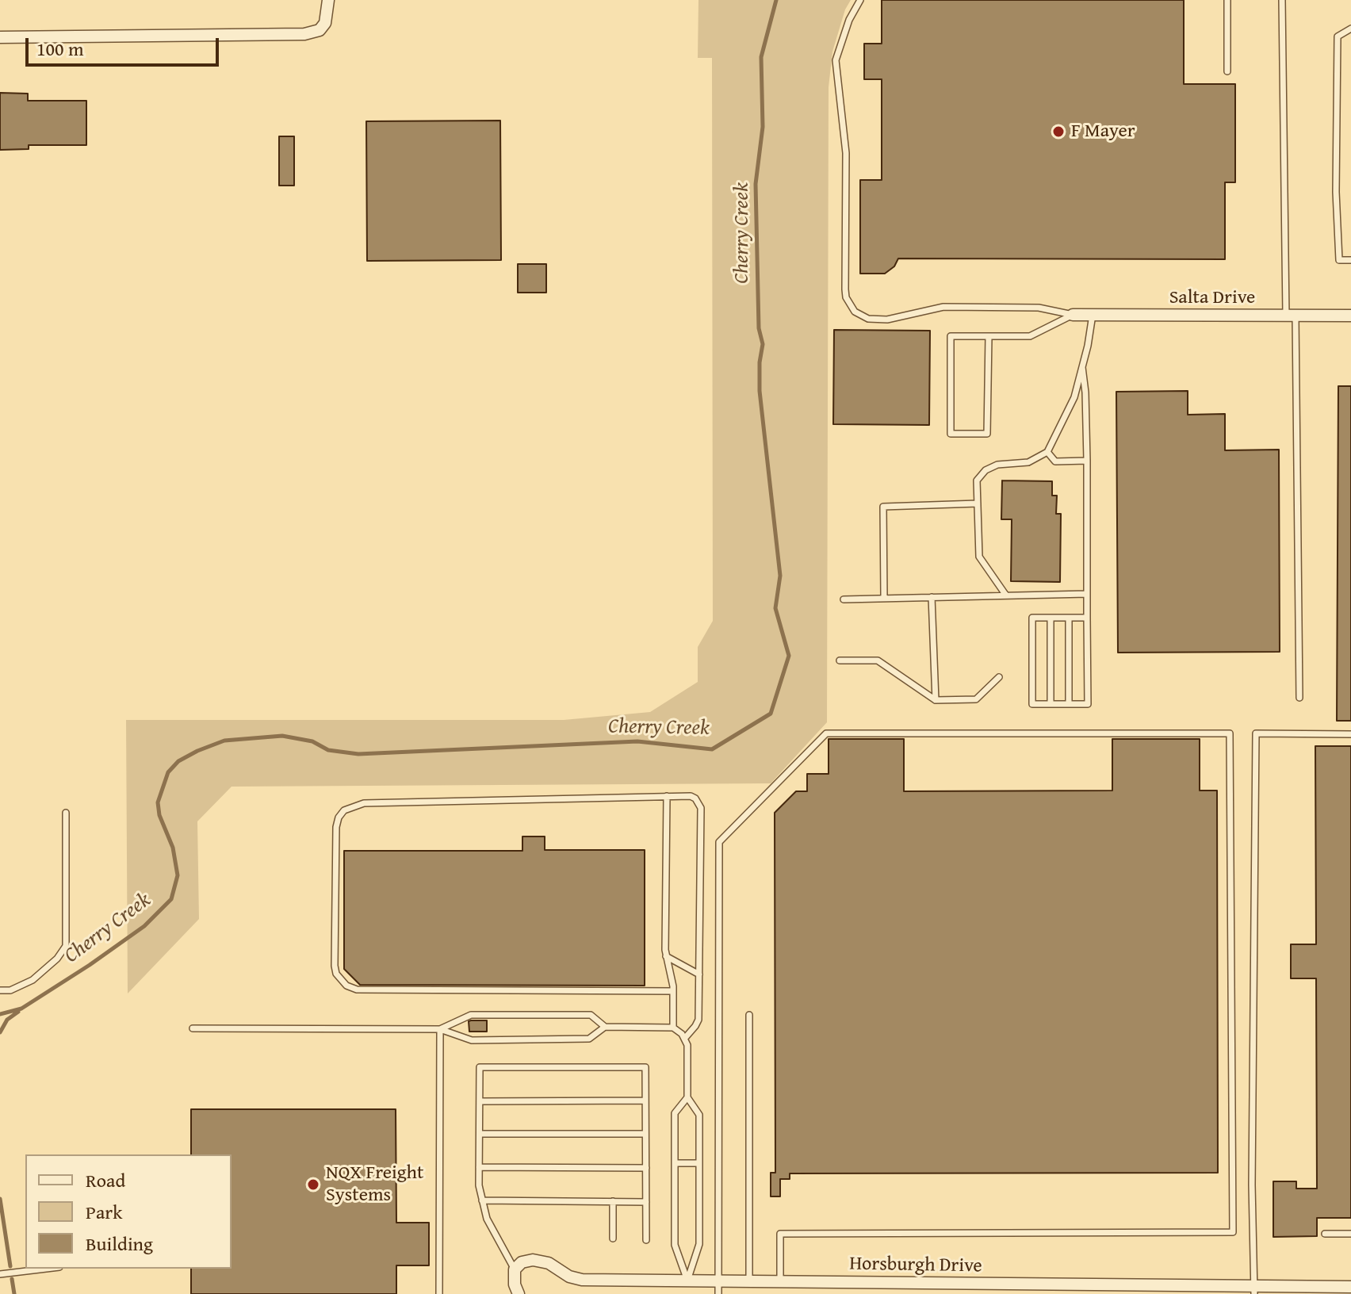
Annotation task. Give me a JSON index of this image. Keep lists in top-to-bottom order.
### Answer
{
  "streets": {
    "street": ["Salta Drive", "Horsburgh Drive"]
  },
  "water": ["Cherry Creek"],
  "places": ["F Mayer", "NQX Freight Systems"],
  "legend": ["Road", "Park", "Building"],
  "scale_bar": "100 m"
}
